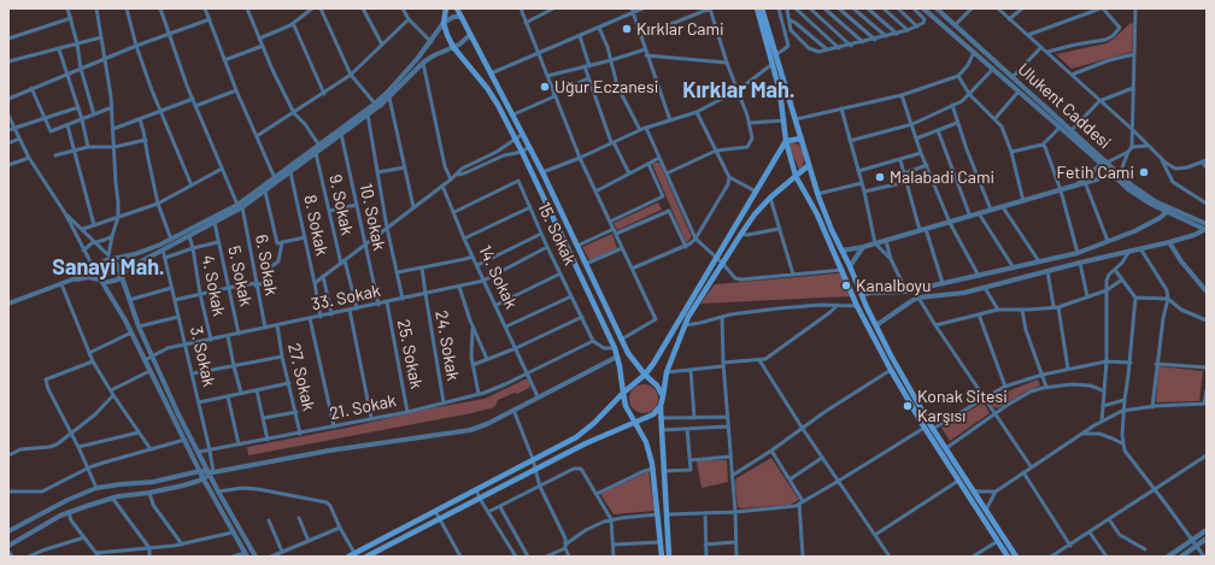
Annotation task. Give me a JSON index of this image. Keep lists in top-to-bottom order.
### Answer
{
  "streets": {
    "street": [
      "Ulukent Caddesi",
      "9. Sokak",
      "10. Sokak",
      "8. Sokak",
      "15. Sokak",
      "6. Sokak",
      "5. Sokak",
      "14. Sokak",
      "4. Sokak",
      "33. Sokak",
      "24. Sokak",
      "25. Sokak",
      "3. Sokak",
      "27. Sokak",
      "21. Sokak"
    ]
  },
  "crossings": [
    ["10. Sokak", "33. Sokak"],
    ["8. Sokak", "33. Sokak"],
    ["15. Sokak", "14. Sokak"],
    ["15. Sokak", "33. Sokak"],
    ["15. Sokak", "21. Sokak"],
    ["6. Sokak", "33. Sokak"],
    ["5. Sokak", "33. Sokak"],
    ["14. Sokak", "33. Sokak"],
    ["14. Sokak", "21. Sokak"],
    ["4. Sokak", "33. Sokak"],
    ["33. Sokak", "24. Sokak"],
    ["33. Sokak", "25. Sokak"],
    ["33. Sokak", "3. Sokak"],
    ["33. Sokak", "27. Sokak"],
    ["24. Sokak", "21. Sokak"],
    ["25. Sokak", "21. Sokak"],
    ["3. Sokak", "21. Sokak"],
    ["27. Sokak", "21. Sokak"]
  ],
  "districts": ["Kırklar Mah.", "Sanayi Mah."],
  "places": [
    "Kırklar Cami",
    "Uğur Eczanesi",
    "Fetih Cami",
    "Malabadi Cami",
    "Kanalboyu",
    "Konak Sitesi Karşısı"
  ]
}
